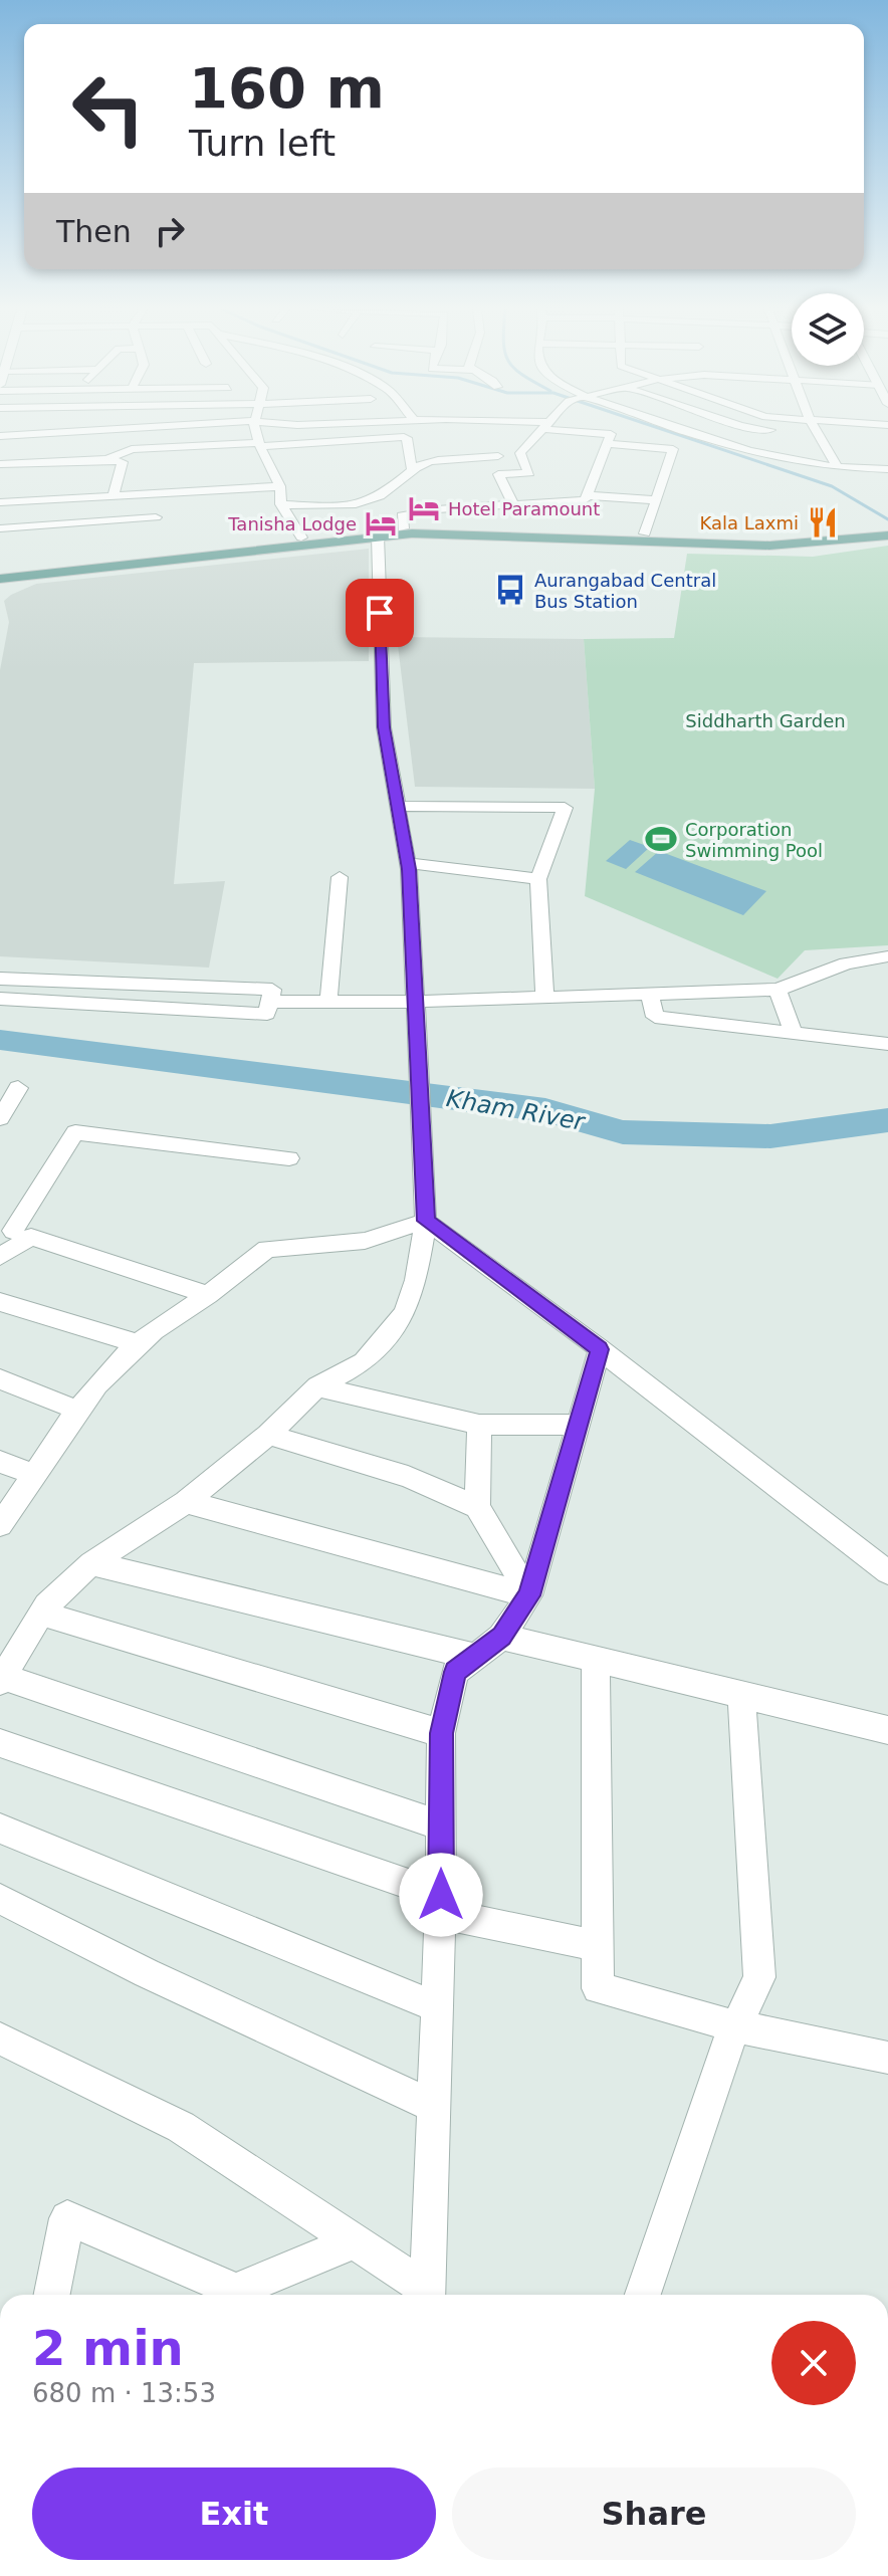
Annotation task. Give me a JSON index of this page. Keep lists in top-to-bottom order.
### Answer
{
  "water": ["Kham River"],
  "parks": ["Siddharth Garden"],
  "places": {
    "hotel": ["Hotel Paramount", "Tanisha Lodge"],
    "restaurant": ["Kala Laxmi"],
    "bus stop": ["Aurangabad Central Bus Station"],
    "sports": ["Corporation Swimming Pool"]
  },
  "page": {
    "turn": ["160 m", "Turn left"],
    "then": "Then",
    "heading": ["2 min", "680 m · 13:53"],
    "buttons": ["Exit", "Share"]
  }
}
